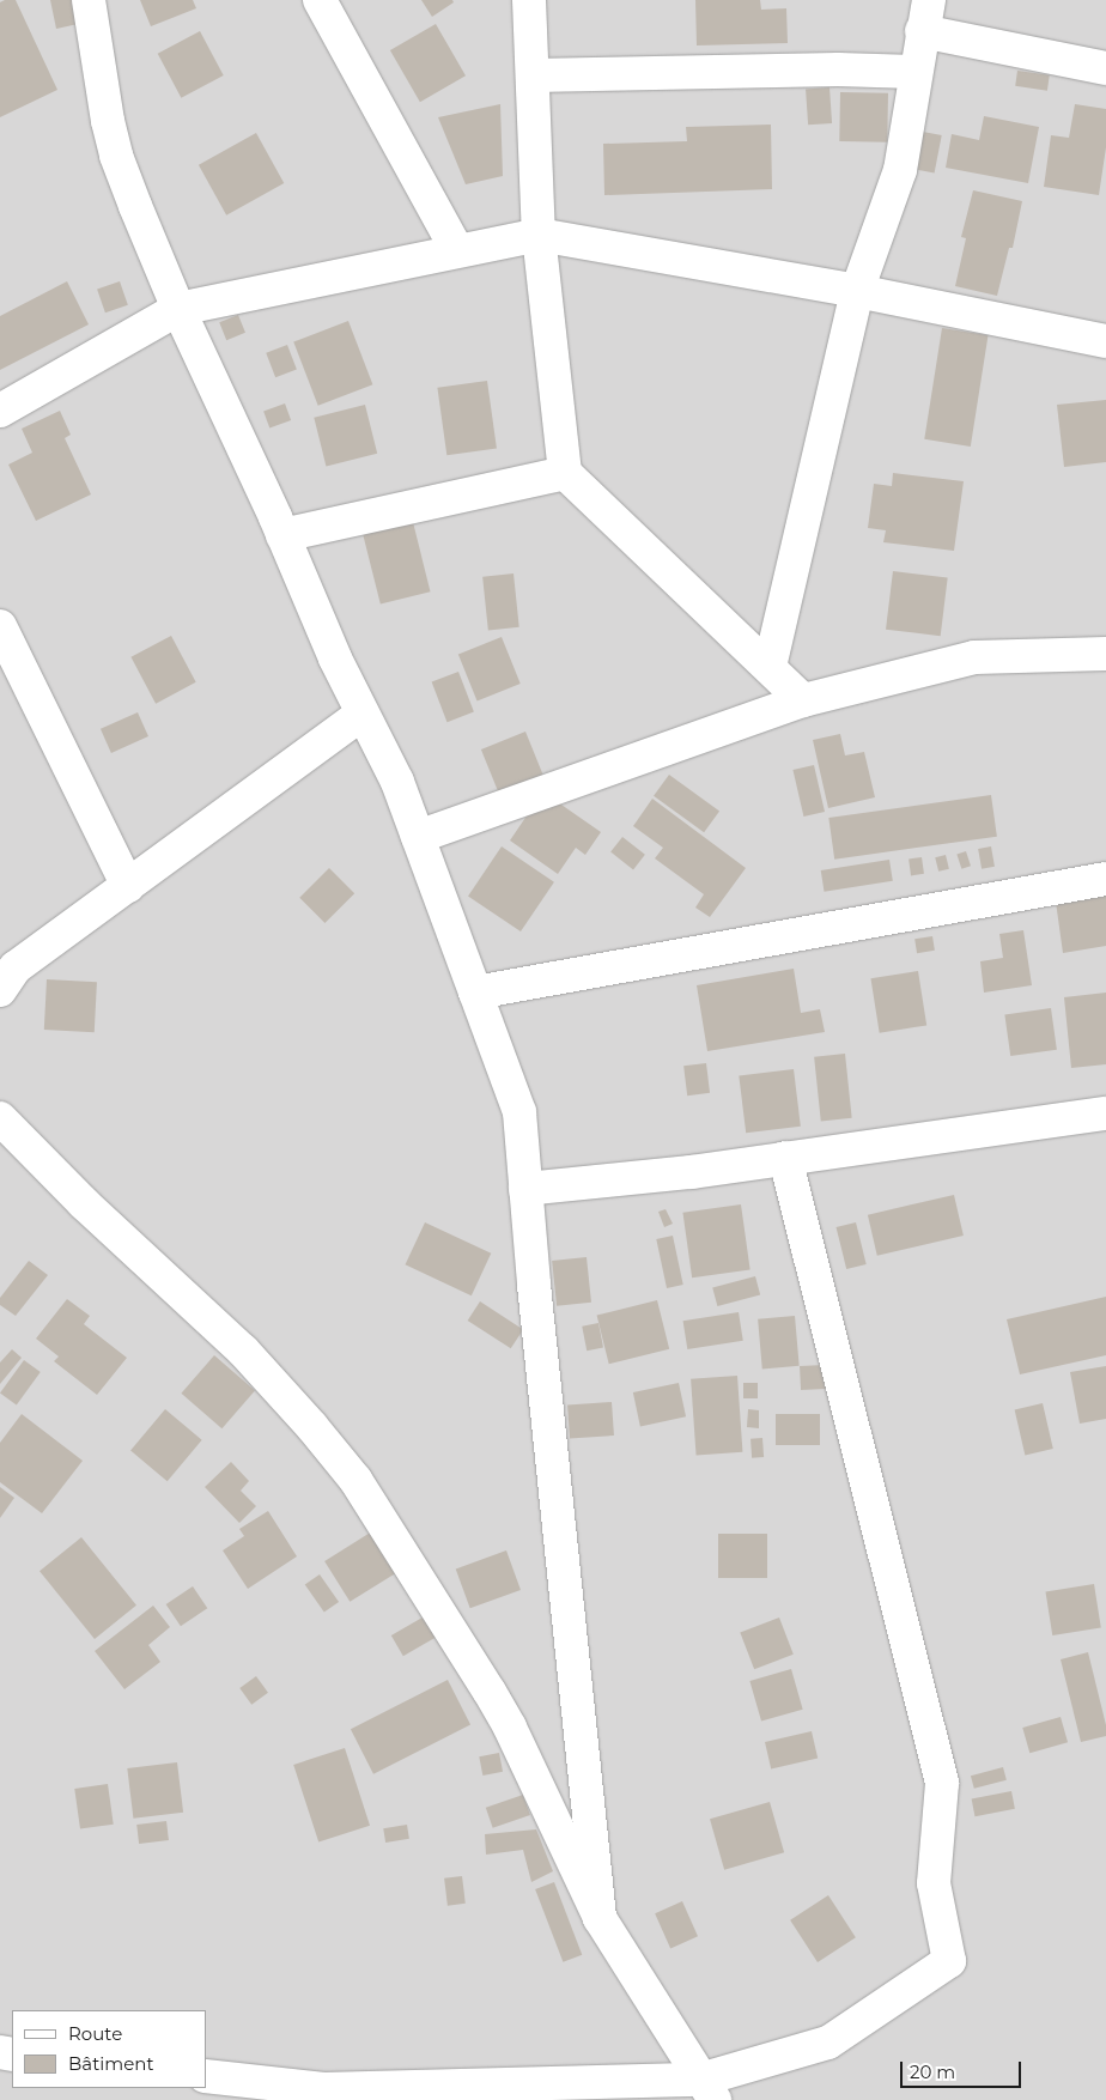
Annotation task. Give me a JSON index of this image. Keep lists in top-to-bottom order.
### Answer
{
  "legend": ["Route", "Bâtiment"],
  "scale_bar": "20 m"
}
